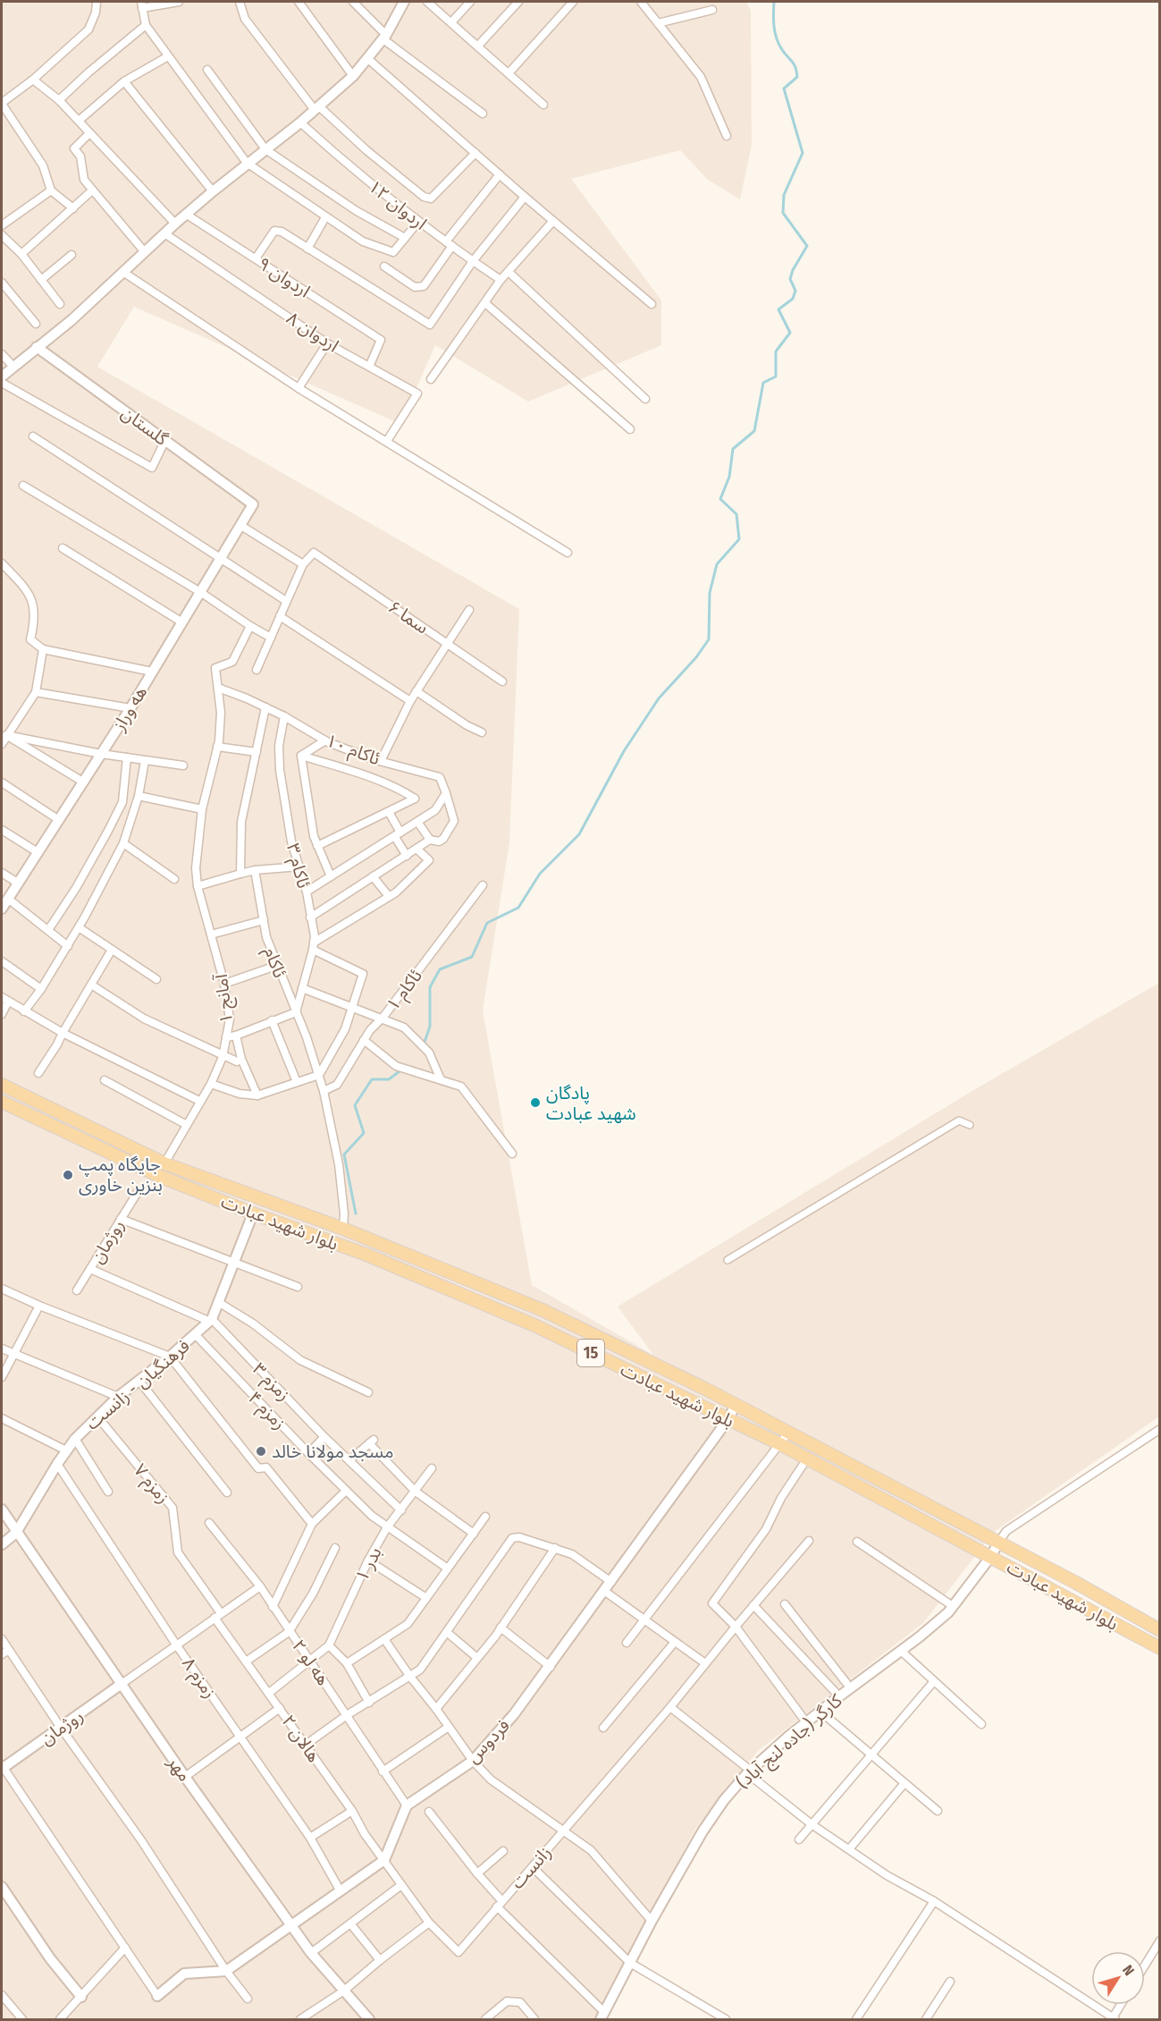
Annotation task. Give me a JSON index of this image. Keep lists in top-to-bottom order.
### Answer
{
  "streets": {
    "main road": ["بلوار شهید عبادت", "15"],
    "street": [
      "اردوان ۱۲",
      "اردوان ۹",
      "اردوان ۸",
      "گلستان",
      "سما ۶",
      "هه وراز",
      "ئاکام ۱۰",
      "ئاکام ۳",
      "ئاکام",
      "ئاکام ۱",
      "آمانج ۱",
      "روژمان",
      "زمزم ۳",
      "فرهنگیان - زانست",
      "زمزم ۴",
      "زمزم ۷",
      "بدر ۱",
      "هه لو ۲",
      "زمزم ۸",
      "هالان ۲",
      "فردوس",
      "کارگر (جاده لنج آباد)",
      "مهر",
      "زانست"
    ]
  },
  "crossings": [
    ["اردوان ۹", "اردوان ۸"],
    ["گلستان", "هه وراز"],
    ["ئاکام ۱۰", "ئاکام ۳"],
    ["ئاکام ۱۰", "آمانج ۱"],
    ["ئاکام ۳", "ئاکام"],
    ["ئاکام", "ئاکام ۱"],
    ["ئاکام", "بلوار شهید عبادت"],
    ["آمانج ۱", "بلوار شهید عبادت"],
    ["بلوار شهید عبادت", "فرهنگیان - زانست"],
    ["بلوار شهید عبادت", "فردوس"],
    ["بلوار شهید عبادت", "کارگر (جاده لنج آباد)"],
    ["روژمان", "مهر"],
    ["زمزم ۳", "فرهنگیان - زانست"],
    ["زمزم ۳", "بدر ۱"],
    ["فرهنگیان - زانست", "زمزم ۴"],
    ["فرهنگیان - زانست", "زمزم ۷"],
    ["فرهنگیان - زانست", "زمزم ۸"],
    ["فرهنگیان - زانست", "مهر"],
    ["زمزم ۴", "بدر ۱"],
    ["زمزم ۷", "هالان ۲"],
    ["بدر ۱", "هه لو ۲"],
    ["بدر ۱", "هالان ۲"],
    ["هه لو ۲", "فردوس"],
    ["هالان ۲", "زانست"]
  ],
  "places": ["پادگان شهید عبادت", "جایگاه پمپ بنزین خاوری", "مسجد مولانا خالد"],
  "north": "top right"
}
